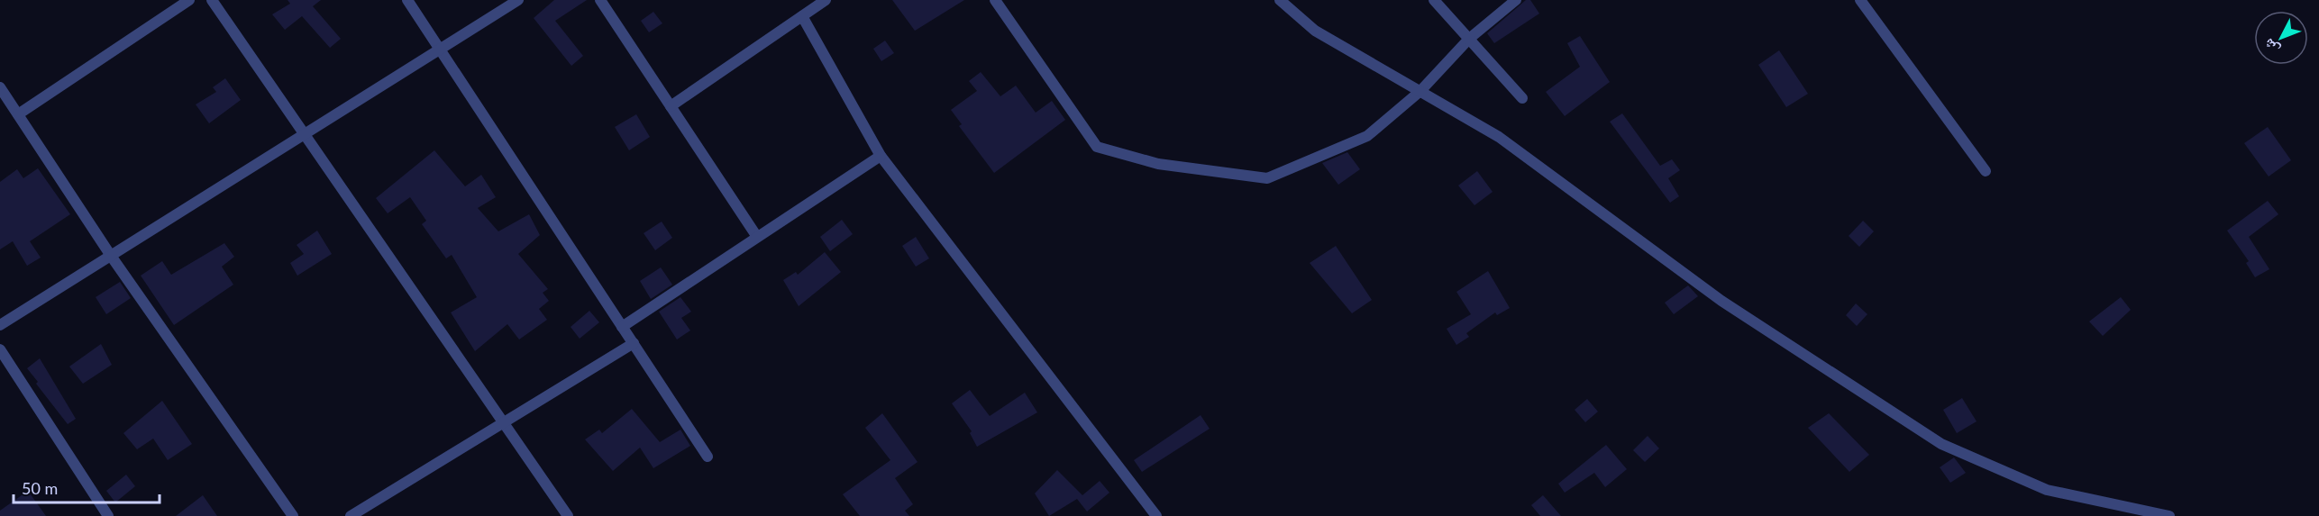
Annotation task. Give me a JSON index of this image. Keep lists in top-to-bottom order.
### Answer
{
  "scale_bar": "50 m",
  "north": "bottom left"
}
